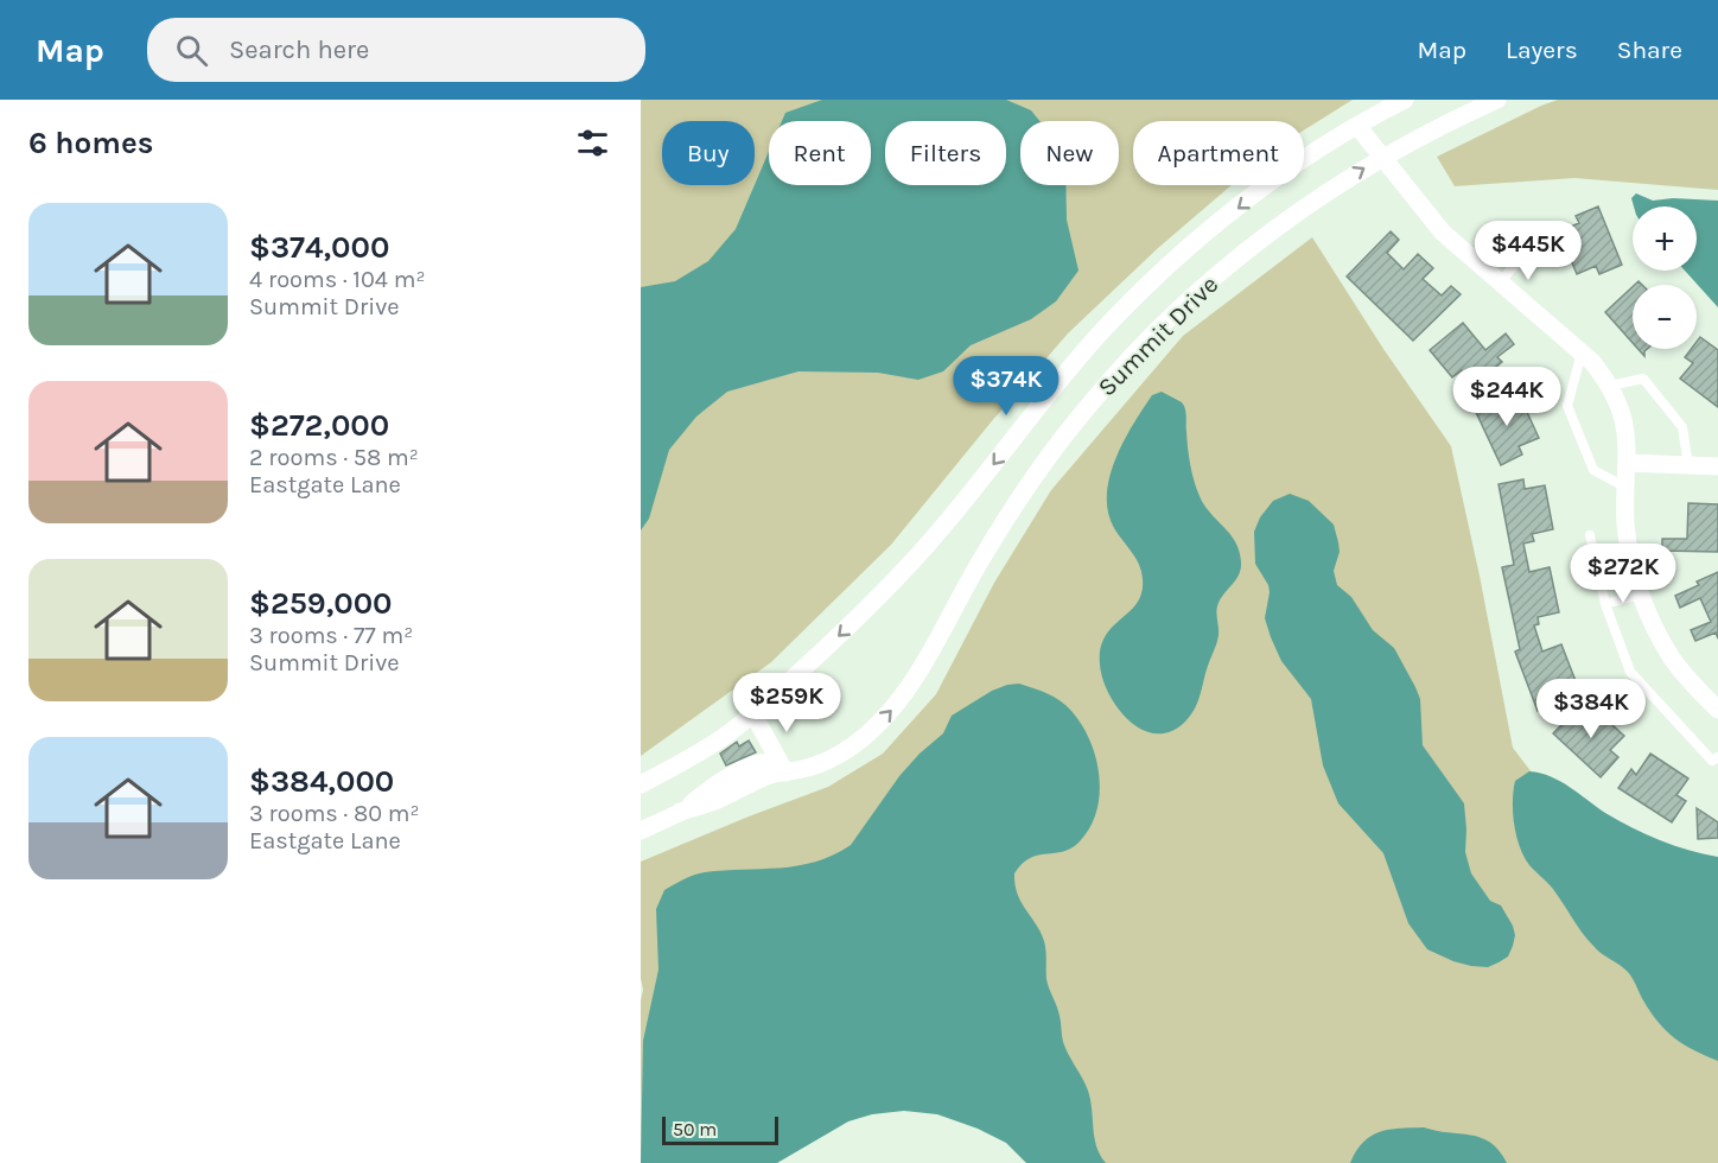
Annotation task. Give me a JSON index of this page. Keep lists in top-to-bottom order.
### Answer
{
  "streets": {
    "street": ["Summit Drive"]
  },
  "scale_bar": "50 m",
  "page": {
    "header": "Map",
    "search": "Search here",
    "nav": ["Map", "Layers", "Share"],
    "heading": "6 homes",
    "chip": [
      "Buy",
      "Rent",
      "Filters",
      "New",
      "Apartment"
    ],
    "list": [
      {
        "name": "$374,000",
        "note": "4 rooms · 104 m² · Summit Drive"
      },
      {
        "name": "$272,000",
        "note": "2 rooms · 58 m² · Eastgate Lane"
      },
      {
        "name": "$259,000",
        "note": "3 rooms · 77 m² · Summit Drive"
      },
      {
        "name": "$384,000",
        "note": "3 rooms · 80 m² · Eastgate Lane"
      }
    ],
    "map_buttons": ["+", "−"],
    "price": [
      "$445K",
      "$374K",
      "$244K",
      "$272K",
      "$259K",
      "$384K"
    ],
    "scale": "50 m"
  }
}
